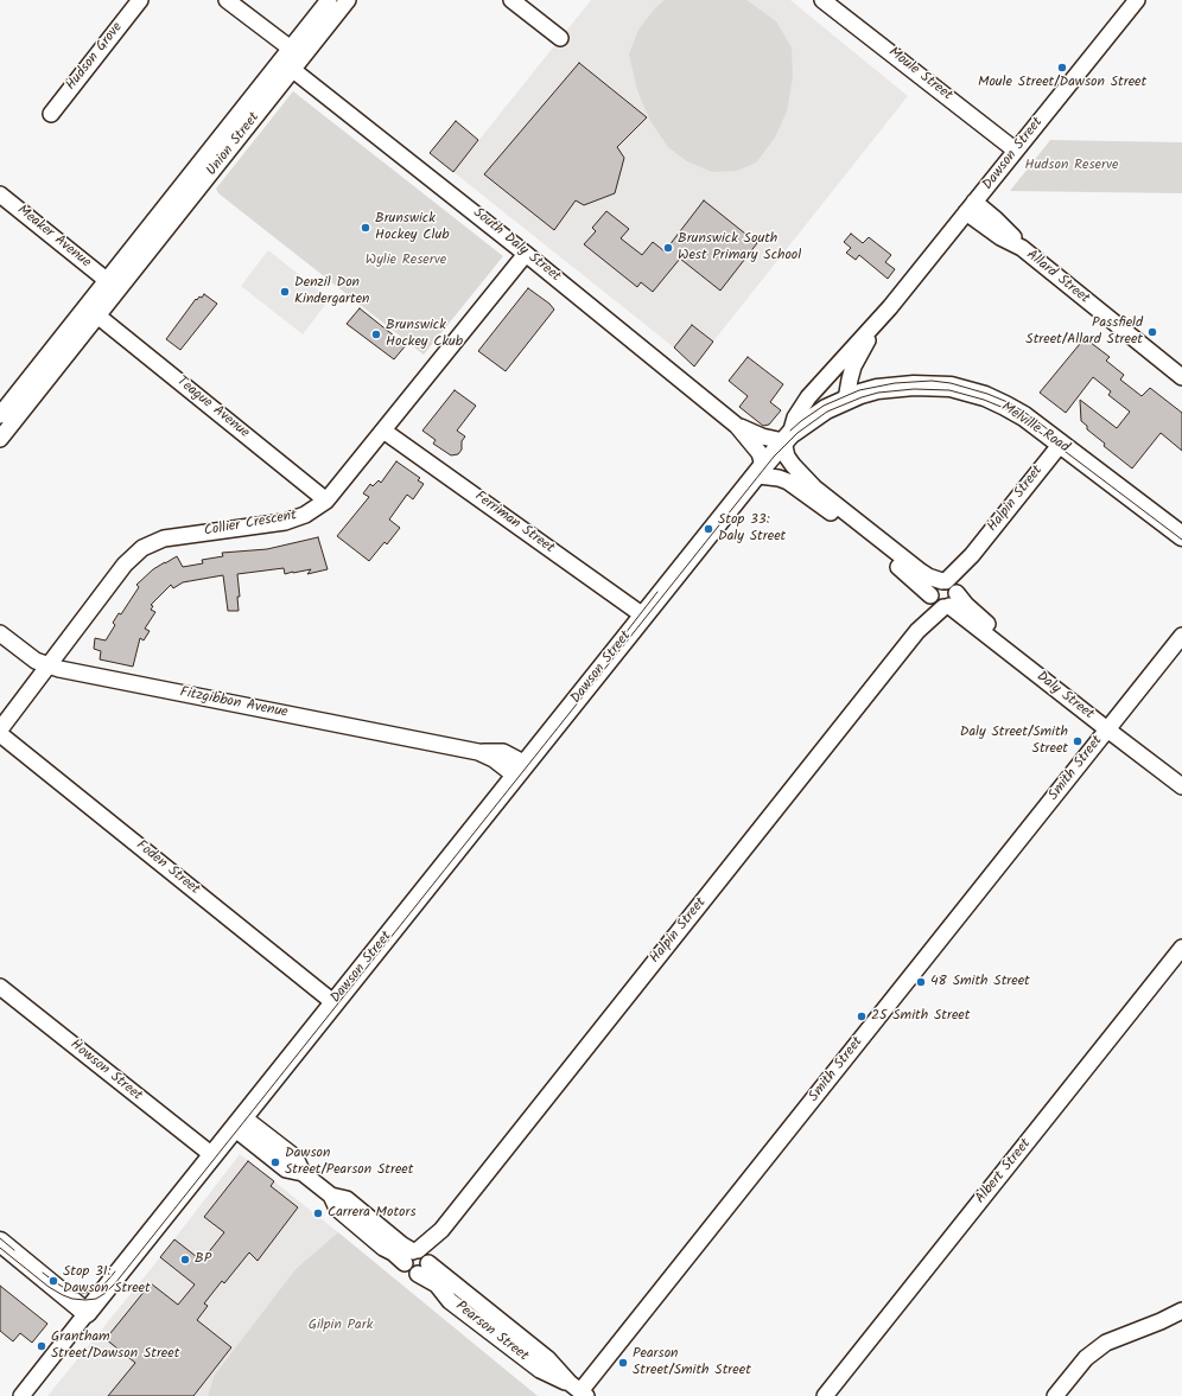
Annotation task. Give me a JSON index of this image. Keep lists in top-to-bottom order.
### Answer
{
  "streets": {
    "main road": ["Dawson Street", "Melville Road"],
    "street": [
      "Hudson Grove",
      "Moule Street",
      "Union Street",
      "Meaker Avenue",
      "South Daly Street",
      "Allard Street",
      "Teague Avenue",
      "Halpin Street",
      "Ferriman Street",
      "Collier Crescent",
      "Daly Street",
      "Fitzgibbon Avenue",
      "Smith Street",
      "Foden Street",
      "Howson Street",
      "Albert Street",
      "Pearson Street"
    ]
  },
  "crossings": [
    ["Moule Street", "Dawson Street"],
    ["Union Street", "Meaker Avenue"],
    ["Union Street", "South Daly Street"],
    ["Union Street", "Teague Avenue"],
    ["Dawson Street", "South Daly Street"],
    ["Dawson Street", "Allard Street"],
    ["Dawson Street", "Melville Road"],
    ["Dawson Street", "Ferriman Street"],
    ["Dawson Street", "Daly Street"],
    ["Dawson Street", "Fitzgibbon Avenue"],
    ["Dawson Street", "Foden Street"],
    ["Dawson Street", "Howson Street"],
    ["Dawson Street", "Pearson Street"],
    ["South Daly Street", "Melville Road"],
    ["South Daly Street", "Collier Crescent"],
    ["South Daly Street", "Daly Street"],
    ["Teague Avenue", "Collier Crescent"],
    ["Melville Road", "Halpin Street"],
    ["Melville Road", "Daly Street"],
    ["Halpin Street", "Daly Street"],
    ["Halpin Street", "Pearson Street"],
    ["Ferriman Street", "Collier Crescent"],
    ["Collier Crescent", "Fitzgibbon Avenue"],
    ["Daly Street", "Smith Street"],
    ["Smith Street", "Pearson Street"]
  ],
  "parks": ["Hudson Reserve", "Wylie Reserve", "Gilpin Park"],
  "places": [
    "Moule Street/Dawson Street",
    "Brunswick Hockey Club",
    "Brunswick South West Primary School",
    "Denzil Don Kindergarten",
    "Passfield Street/Allard Street",
    "Brunswick Hockey Ckub",
    "Stop 33: Daly Street",
    "Daly Street/Smith Street",
    "48 Smith Street",
    "25 Smith Street",
    "Dawson Street/Pearson Street",
    "Carrera Motors",
    "BP",
    "Stop 31: Dawson Street",
    "Grantham Street/Dawson Street",
    "Pearson Street/Smith Street"
  ]
}
